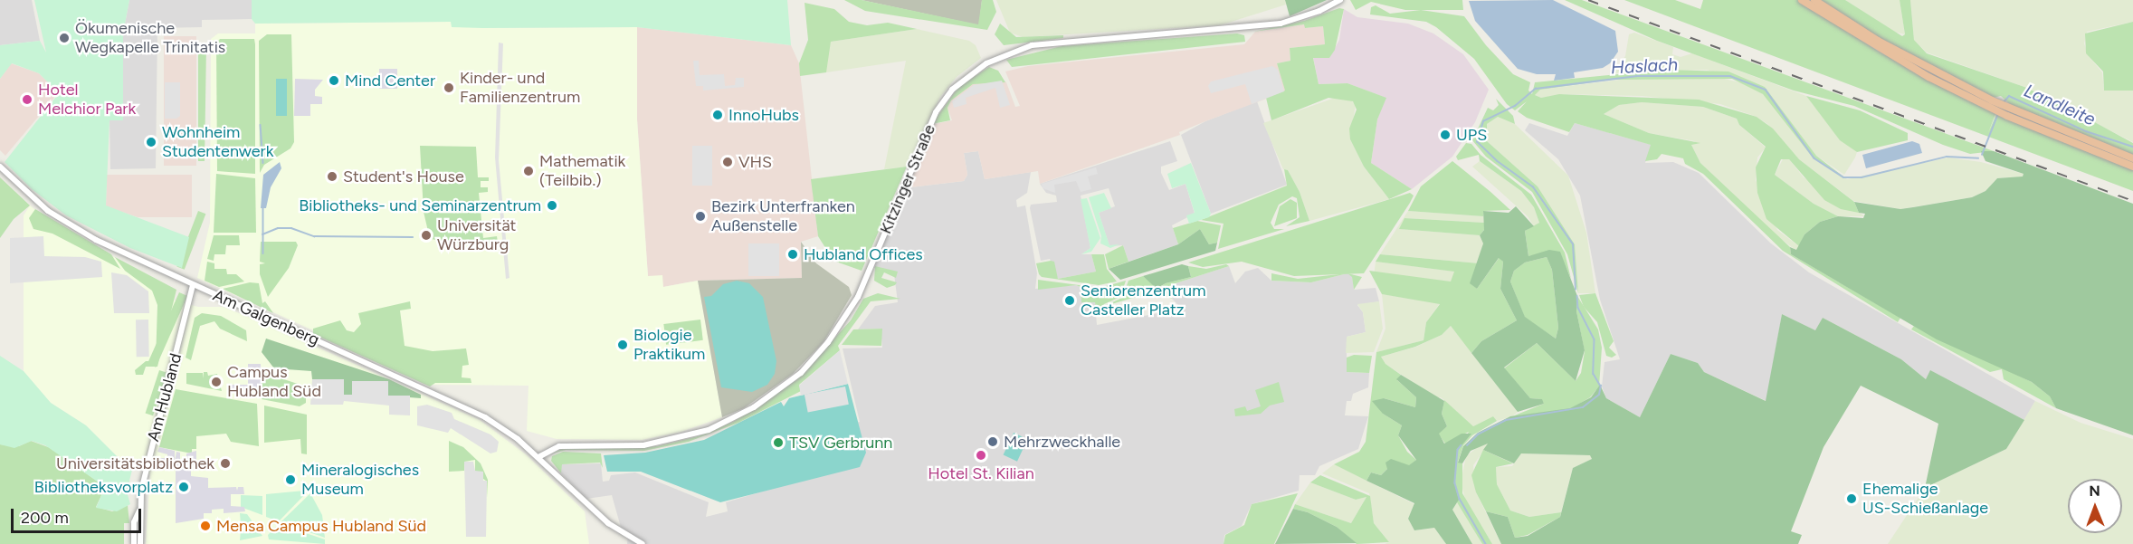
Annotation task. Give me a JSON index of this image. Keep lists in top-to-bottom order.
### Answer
{
  "streets": {
    "street": ["Kitzinger Straße", "Am Galgenberg", "Am Hubland"]
  },
  "crossings": [
    ["Kitzinger Straße", "Am Galgenberg"],
    ["Am Galgenberg", "Am Hubland"]
  ],
  "water": ["Haslach", "Landleite"],
  "places": [
    "Ökumenische Wegkapelle Trinitatis",
    "Mind Center",
    "Kinder- und Familienzentrum",
    "Hotel Melchior Park",
    "InnoHubs",
    "UPS",
    "Wohnheim Studentenwerk",
    "VHS",
    "Mathematik (Teilbib.)",
    "Student's House",
    "Bibliotheks- und Seminarzentrum",
    "Bezirk Unterfranken Außenstelle",
    "Universität Würzburg",
    "Hubland Offices",
    "Seniorenzentrum Casteller Platz",
    "Biologie Praktikum",
    "Campus Hubland Süd",
    "Mehrzweckhalle",
    "TSV Gerbrunn",
    "Hotel St. Kilian",
    "Universitätsbibliothek",
    "Mineralogisches Museum",
    "Bibliotheksvorplatz",
    "Ehemalige US-Schießanlage",
    "Mensa Campus Hubland Süd"
  ],
  "scale_bar": "200 m",
  "north": "top"
}
